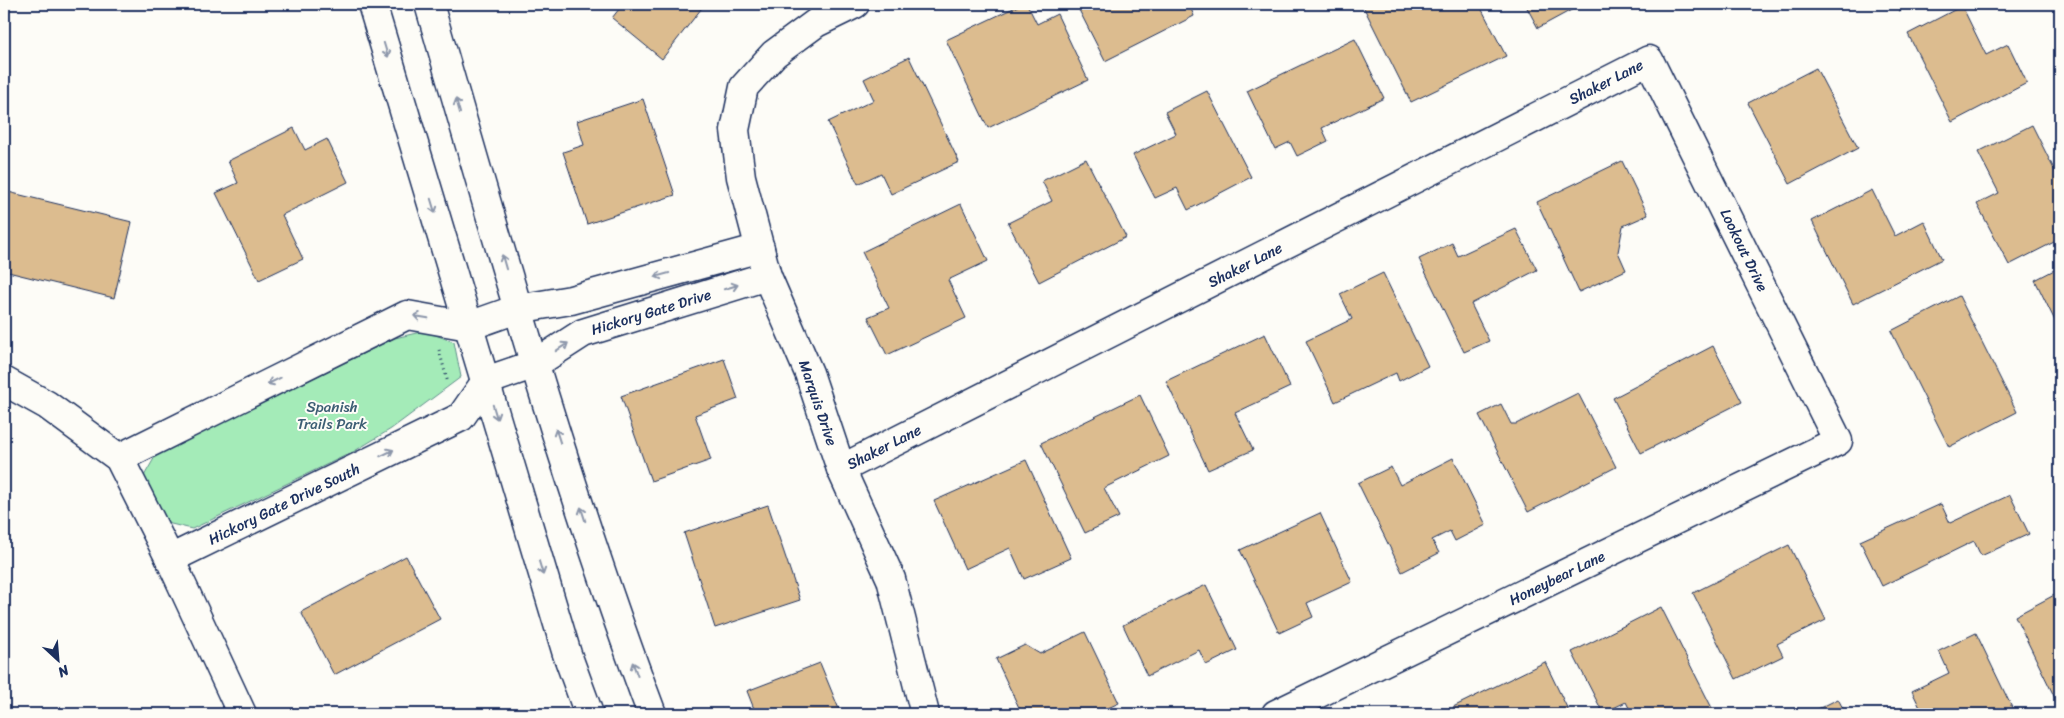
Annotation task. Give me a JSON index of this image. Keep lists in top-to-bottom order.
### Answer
{
  "streets": {
    "street": [
      "Shaker Lane",
      "Lookout Drive",
      "Hickory Gate Drive",
      "Marquis Drive",
      "Hickory Gate Drive South",
      "Honeybear Lane"
    ]
  },
  "crossings": [
    ["Shaker Lane", "Lookout Drive"],
    ["Shaker Lane", "Marquis Drive"],
    ["Lookout Drive", "Honeybear Lane"],
    ["Hickory Gate Drive", "Marquis Drive"],
    ["Hickory Gate Drive", "Hickory Gate Drive South"]
  ],
  "parks": ["Spanish Trails Park"],
  "north": "bottom right"
}
